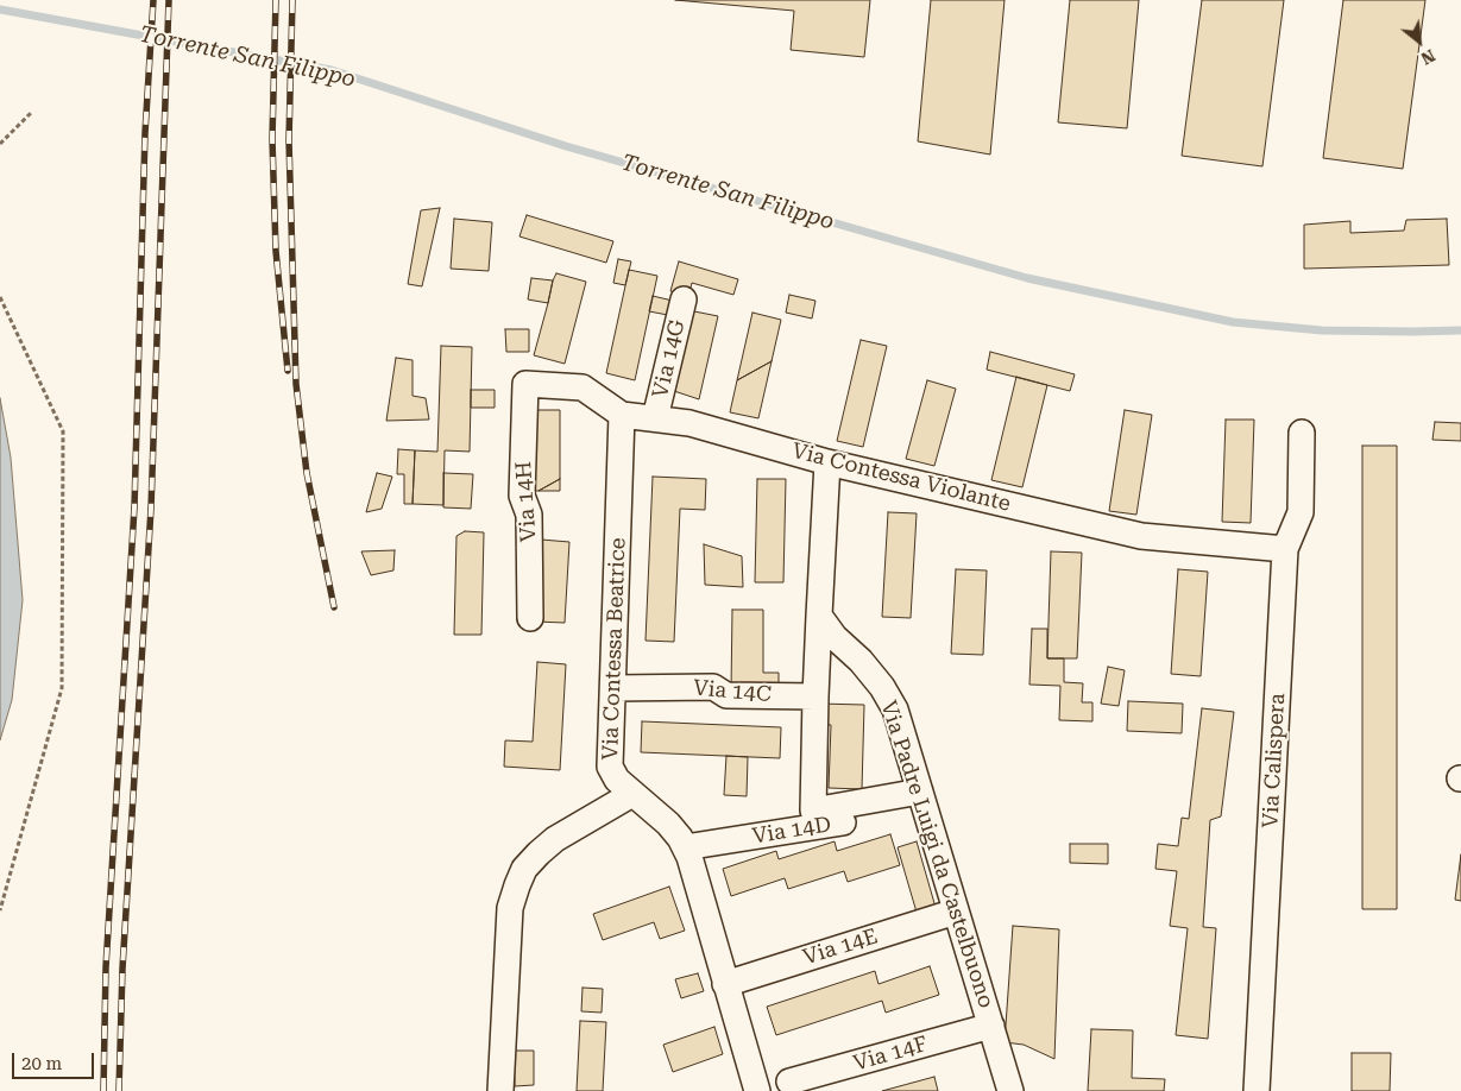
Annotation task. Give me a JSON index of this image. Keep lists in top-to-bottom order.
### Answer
{
  "streets": {
    "street": [
      "Via 14G",
      "Via Contessa Violante",
      "Via 14H",
      "Via Contessa Beatrice",
      "Via 14C",
      "Via Calispera",
      "Via 14D",
      "Via Padre Luigi da Castelbuono",
      "Via 14E",
      "Via 14F"
    ]
  },
  "crossings": [
    ["Via 14G", "Via Contessa Violante"],
    ["Via Contessa Violante", "Via 14H"],
    ["Via Contessa Violante", "Via Contessa Beatrice"],
    ["Via Contessa Violante", "Via Calispera"],
    ["Via Contessa Beatrice", "Via 14C"],
    ["Via Contessa Beatrice", "Via 14D"],
    ["Via Contessa Beatrice", "Via 14E"],
    ["Via Padre Luigi da Castelbuono", "Via 14E"],
    ["Via Padre Luigi da Castelbuono", "Via 14F"]
  ],
  "water": ["Torrente San Filippo"],
  "scale_bar": "20 m",
  "north": "bottom right"
}
